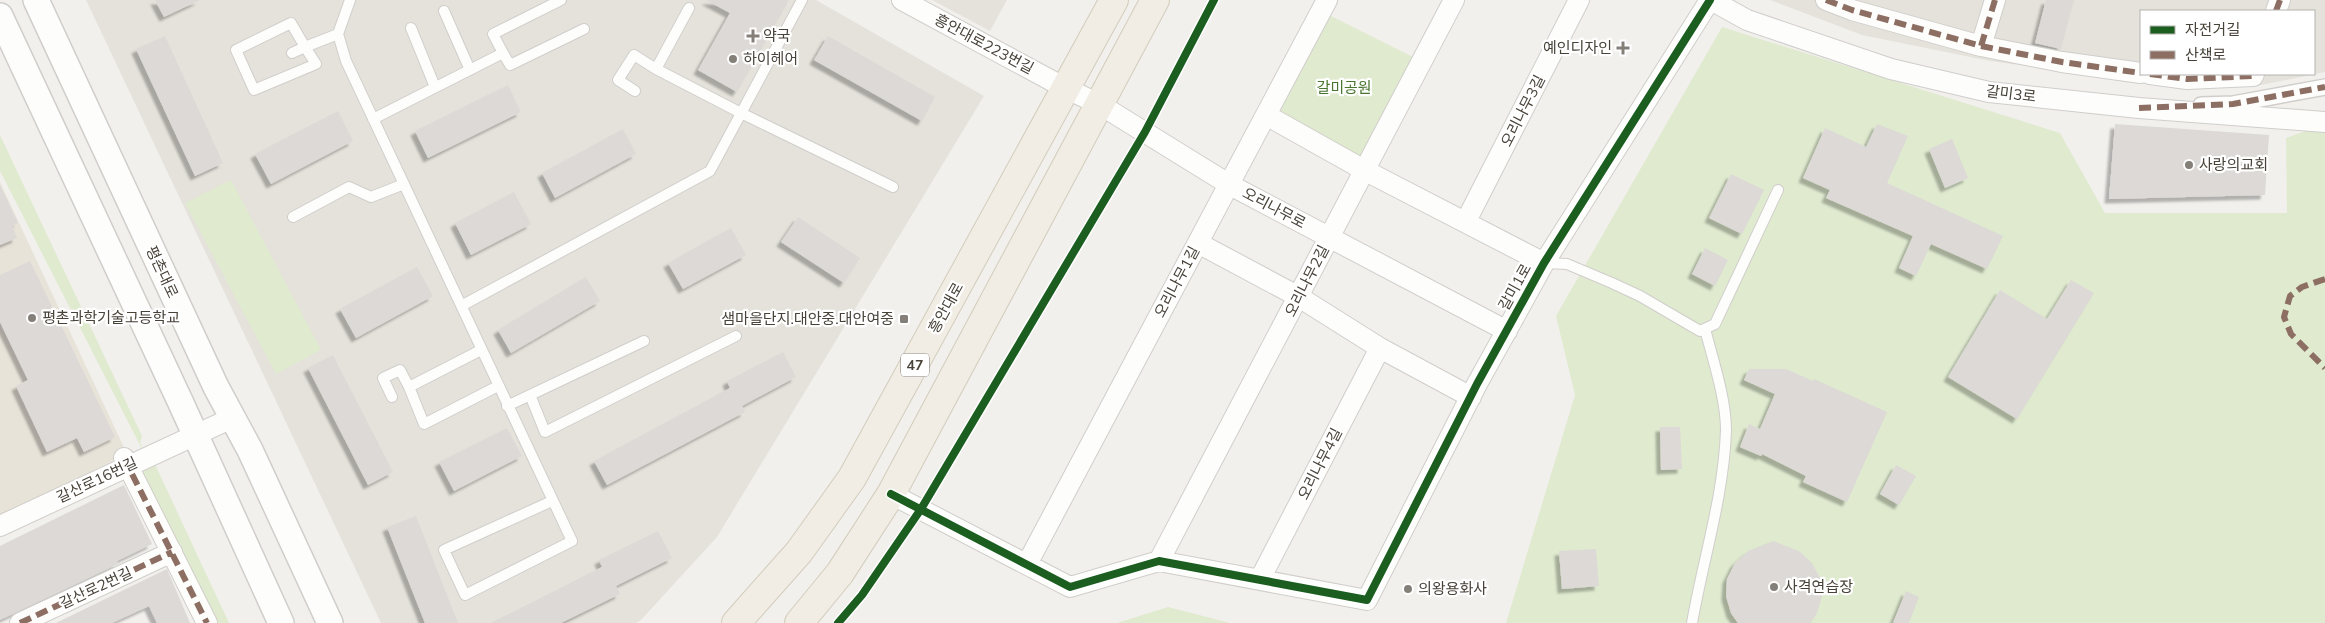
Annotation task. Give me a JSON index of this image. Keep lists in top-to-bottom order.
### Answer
{
  "streets": {
    "main road": ["흥안대로", "47"],
    "street": [
      "흥안대로223번길",
      "갈미3로",
      "오리나무3길",
      "오리나무로",
      "평촌대로",
      "오리나무2길",
      "오리나무1길",
      "갈미1로",
      "오리나무4길",
      "갈산로16번길",
      "갈산로2번길"
    ]
  },
  "crossings": [
    ["흥안대로223번길", "오리나무로"],
    ["흥안대로223번길", "흥안대로"],
    ["흥안대로223번길", "47"],
    ["갈미3로", "갈미1로"],
    ["오리나무로", "오리나무2길"],
    ["오리나무로", "오리나무1길"],
    ["오리나무로", "갈미1로"],
    ["오리나무로", "47"],
    ["평촌대로", "갈산로16번길"],
    ["갈미1로", "오리나무4길"]
  ],
  "parks": ["갈미공원"],
  "places": {
    "health": ["약국", "예인디자인"],
    "other": [
      "하이헤어",
      "사랑의교회",
      "평촌과학기술고등학교",
      "사격연습장",
      "의왕용화사"
    ],
    "transit": ["샘마을단지.대안중.대안여중"]
  },
  "legend": ["자전거길", "산책로"]
}
